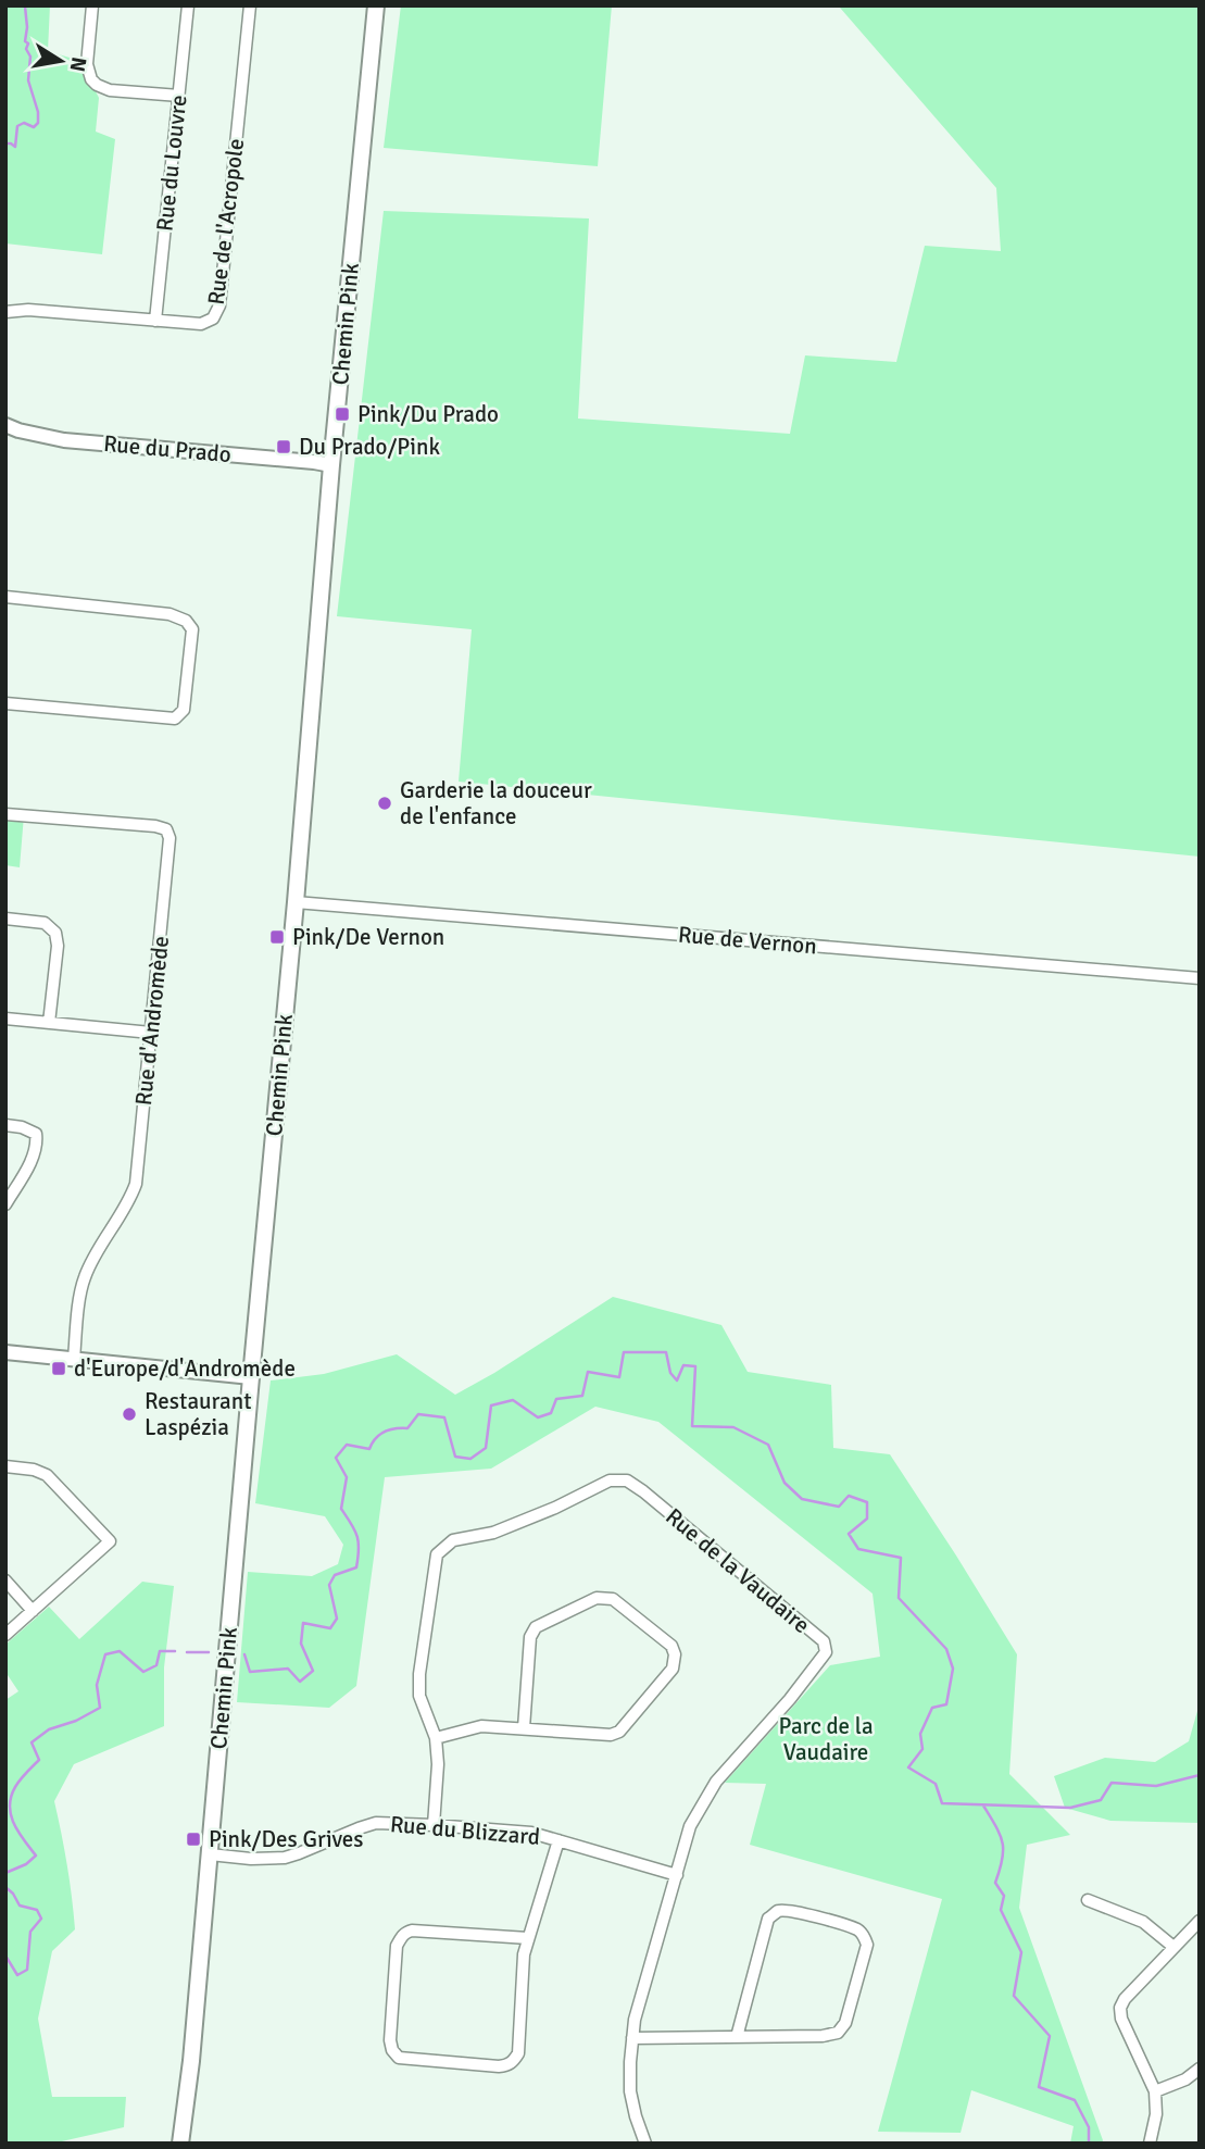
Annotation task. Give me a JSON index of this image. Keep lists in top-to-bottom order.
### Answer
{
  "streets": {
    "main road": ["Chemin Pink"],
    "street": [
      "Rue du Louvre",
      "Rue de l'Acropole",
      "Rue du Prado",
      "Rue de Vernon",
      "Rue d'Andromède",
      "Rue de la Vaudaire",
      "Rue du Blizzard"
    ]
  },
  "crossings": [
    ["Rue du Louvre", "Rue de l'Acropole"],
    ["Chemin Pink", "Rue du Prado"],
    ["Chemin Pink", "Rue de Vernon"],
    ["Chemin Pink", "Rue du Blizzard"],
    ["Rue de la Vaudaire", "Rue du Blizzard"]
  ],
  "parks": ["Parc de la Vaudaire"],
  "places": {
    "transit": [
      "Pink/Du Prado",
      "Du Prado/Pink",
      "Pink/De Vernon",
      "d'Europe/d'Andromède",
      "Pink/Des Grives"
    ],
    "other": ["Garderie la douceur de l'enfance", "Restaurant Laspézia"]
  },
  "north": "right"
}
